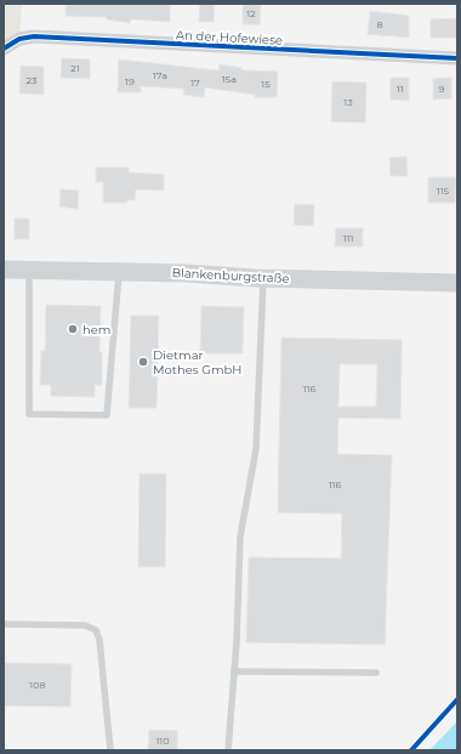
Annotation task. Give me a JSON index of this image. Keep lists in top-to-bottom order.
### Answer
{
  "streets": {
    "main road": ["Blankenburgstraße"],
    "street": ["An der Hofewiese"]
  },
  "places": ["hem", "Dietmar Mothes GmbH"],
  "house_numbers": [
    "12",
    "8",
    "21",
    "17a",
    "15a",
    "23",
    "19",
    "17",
    "15",
    "11",
    "9",
    "13",
    "115",
    "111",
    "116",
    "116",
    "108",
    "110"
  ]
}
